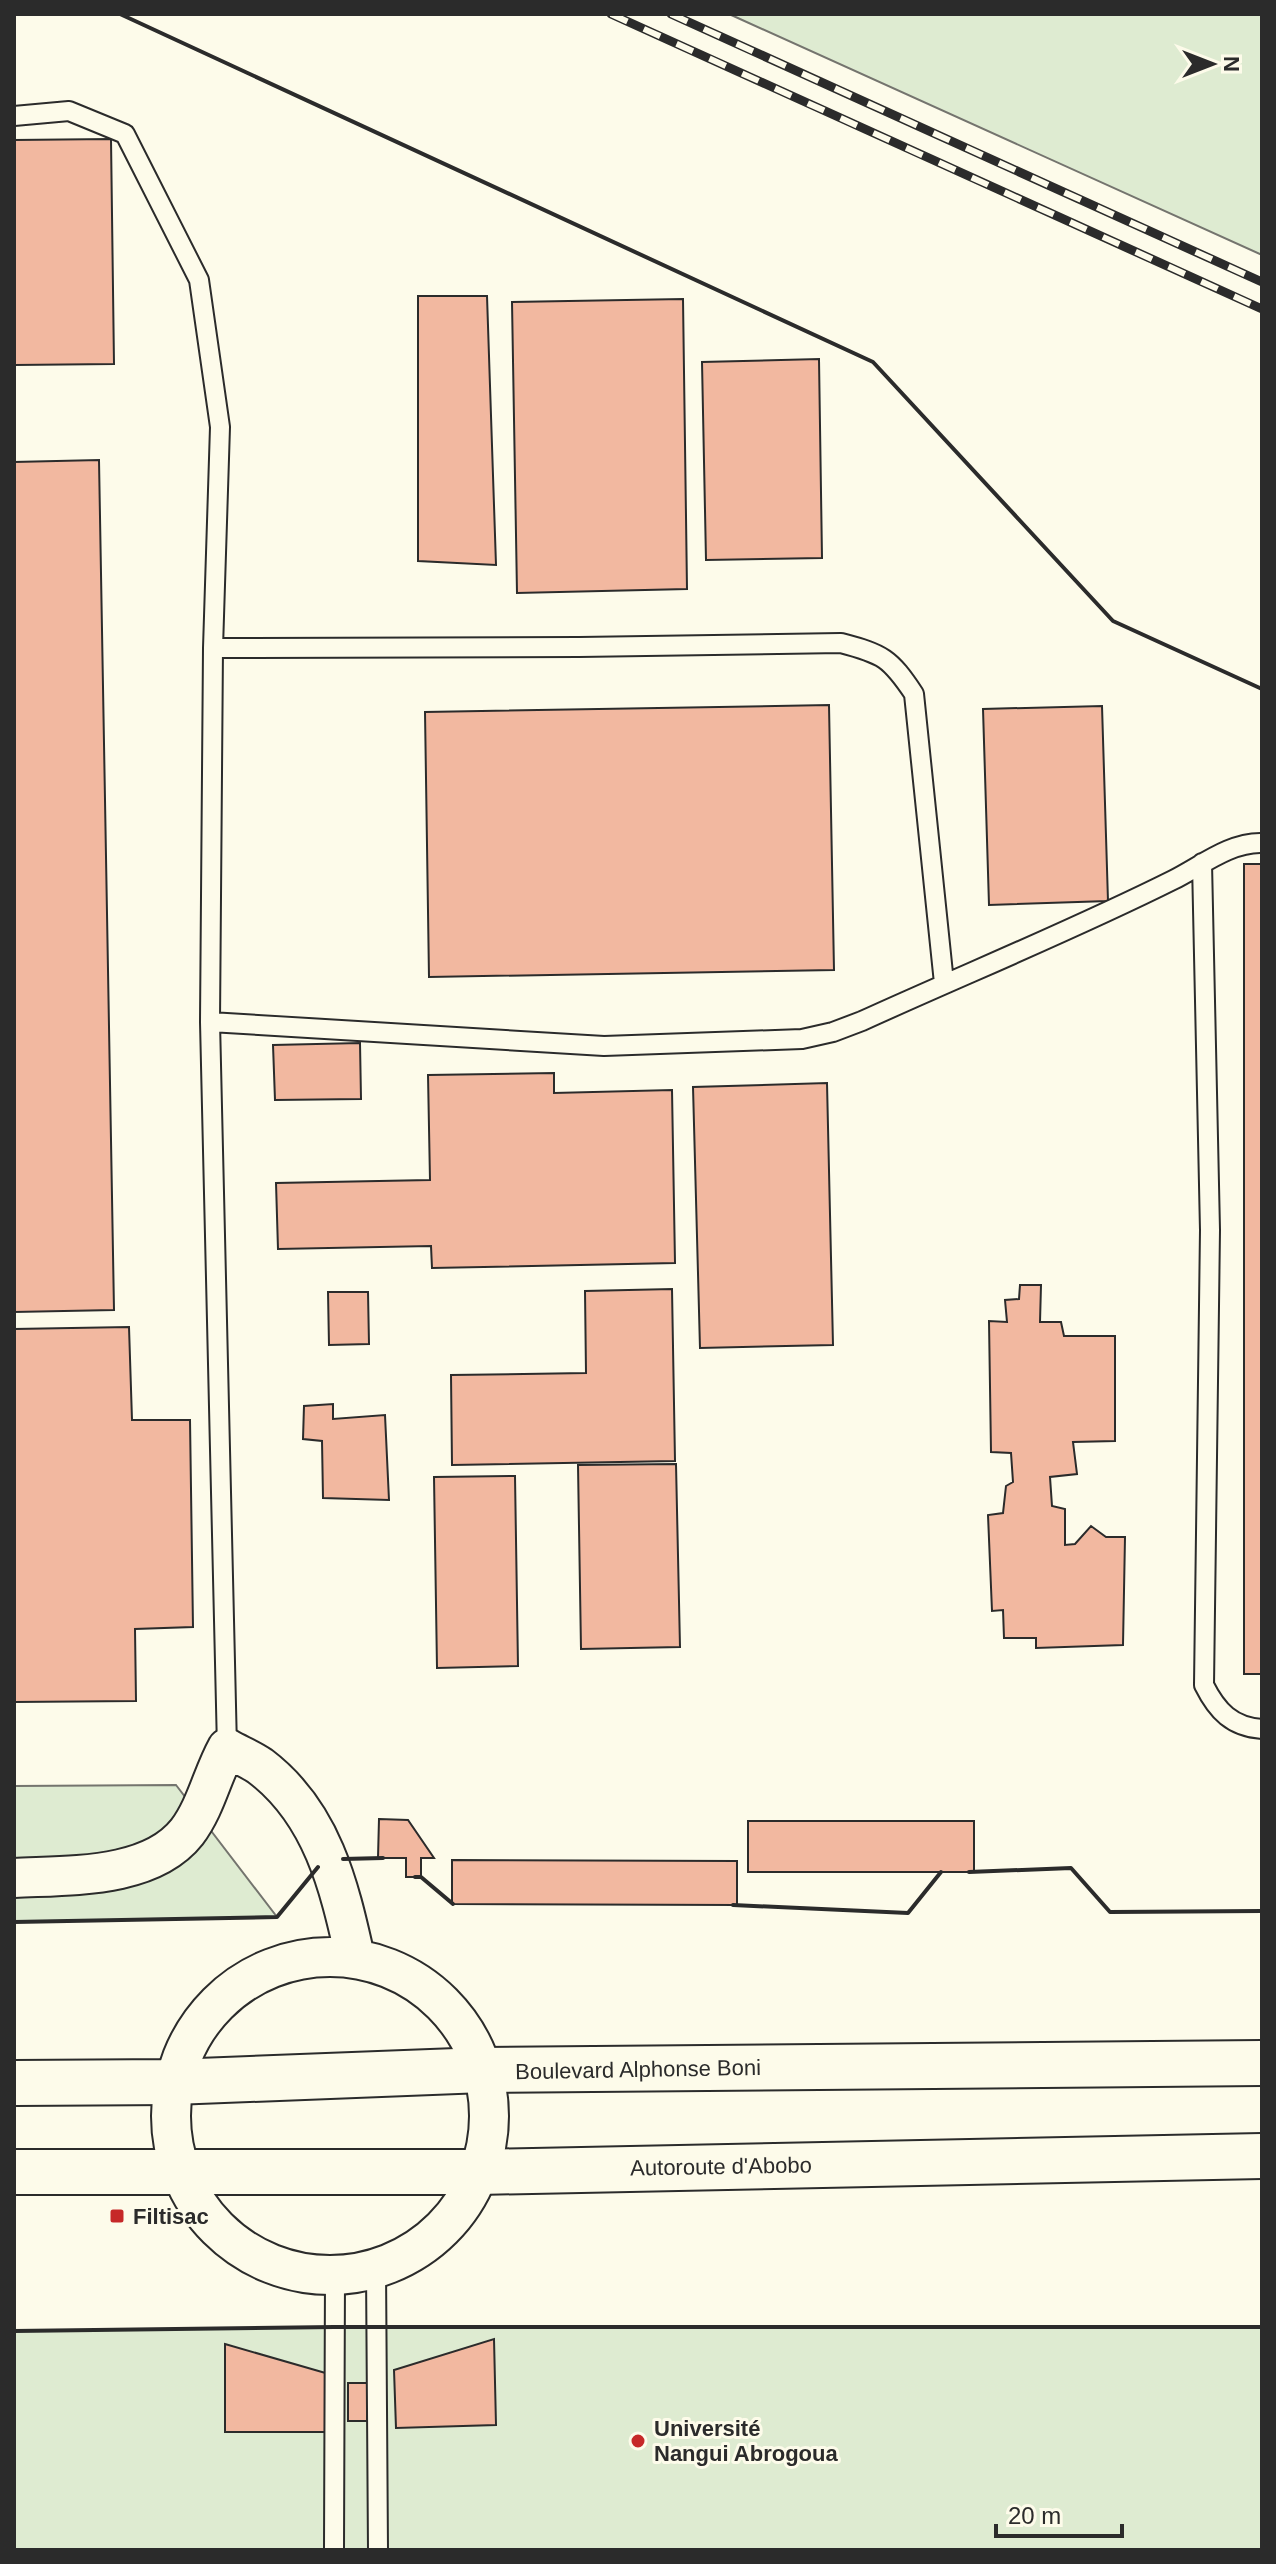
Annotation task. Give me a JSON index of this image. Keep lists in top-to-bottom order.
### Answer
{
  "streets": {
    "main road": ["Boulevard Alphonse Boni", "Autoroute d'Abobo"]
  },
  "places": {
    "transit": ["Filtisac"],
    "other": ["Université Nangui Abrogoua"]
  },
  "scale_bar": "20 m",
  "north": "right"
}
